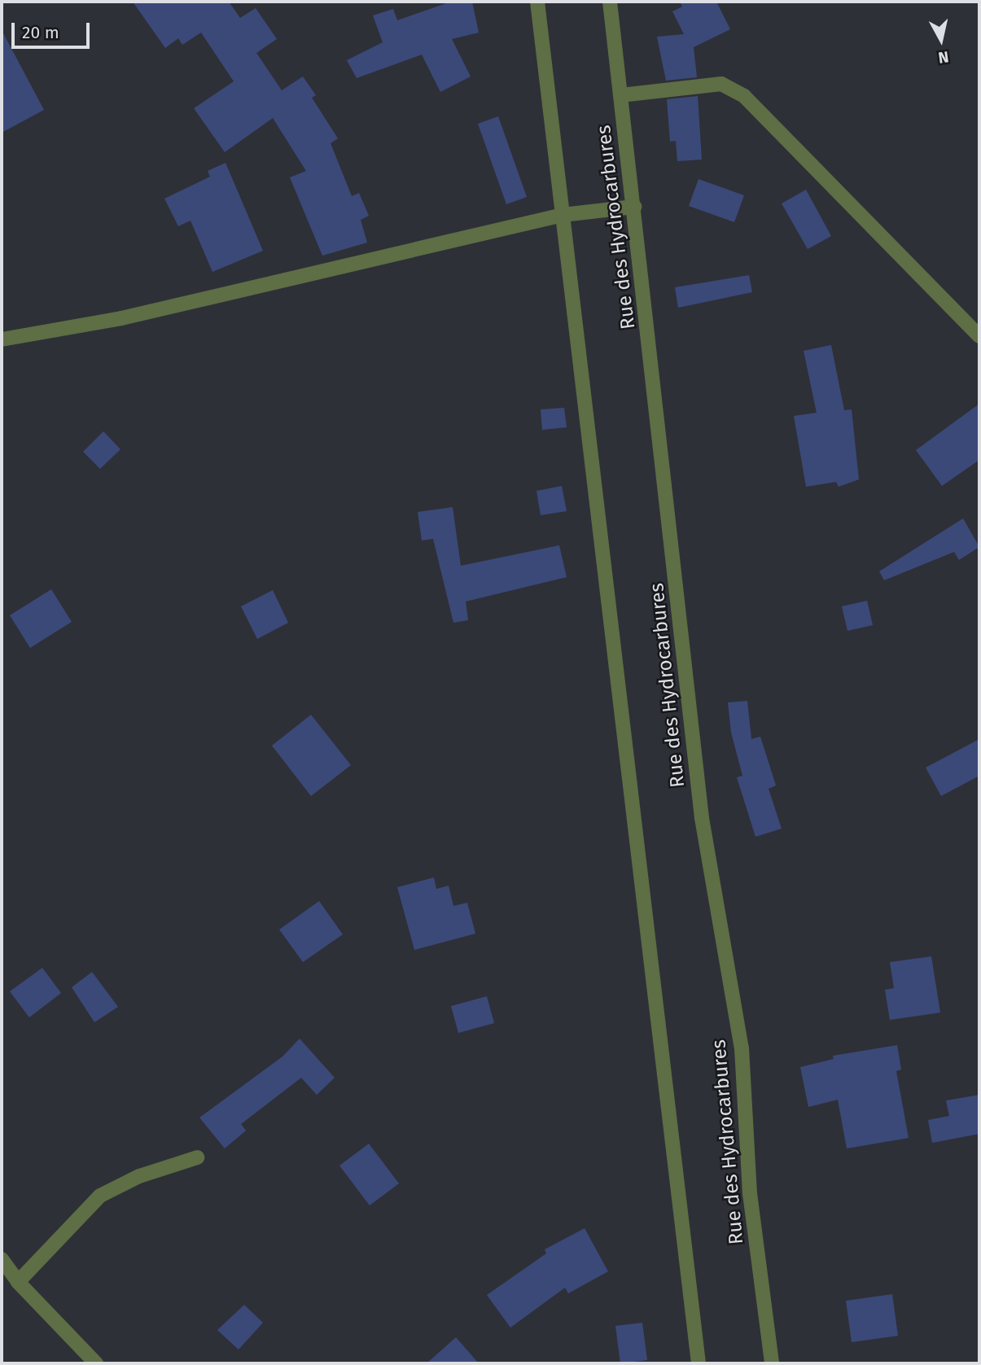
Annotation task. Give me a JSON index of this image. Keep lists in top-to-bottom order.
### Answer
{
  "streets": {
    "street": ["Rue des Hydrocarbures"]
  },
  "scale_bar": "20 m",
  "north": "bottom"
}
